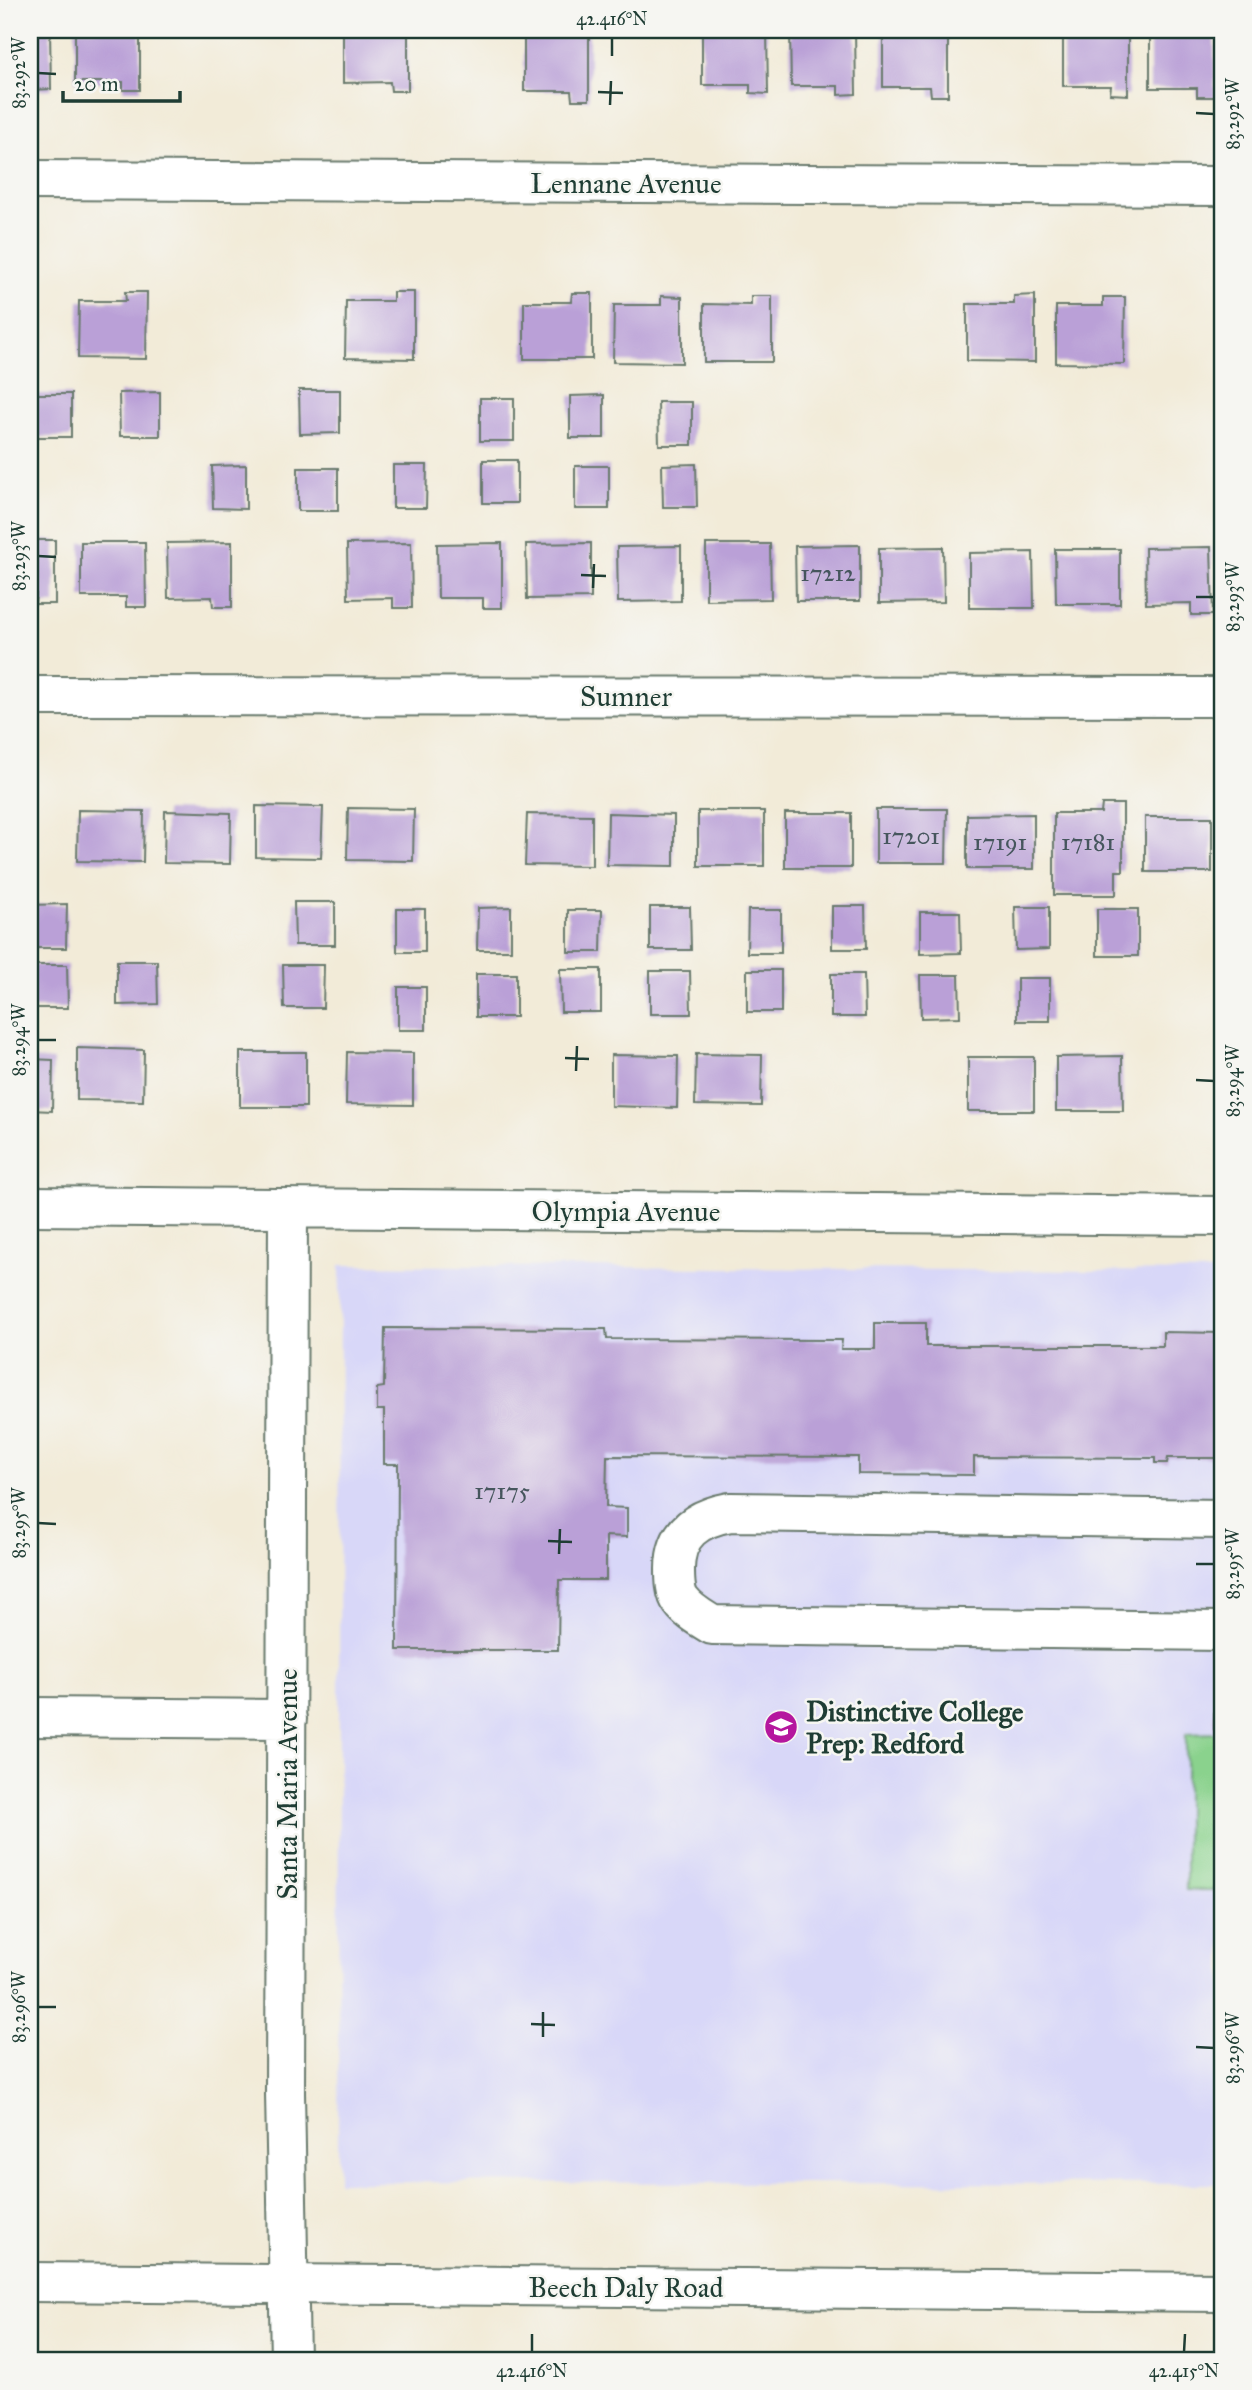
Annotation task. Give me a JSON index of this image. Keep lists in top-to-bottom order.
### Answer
{
  "streets": {
    "street": [
      "Lennane Avenue",
      "Sumner",
      "Olympia Avenue",
      "Santa Maria Avenue",
      "Beech Daly Road"
    ]
  },
  "crossings": [
    ["Olympia Avenue", "Santa Maria Avenue"],
    ["Santa Maria Avenue", "Beech Daly Road"]
  ],
  "places": {
    "school or university": ["Distinctive College Prep: Redford"]
  },
  "house_numbers": [
    "17212",
    "17201",
    "17191",
    "17181",
    "17175"
  ],
  "scale_bar": "20 m",
  "coordinates": [
    "42.416°N",
    "83.292°W",
    "83.293°W",
    "83.294°W",
    "83.295°W",
    "83.296°W",
    "42.415°N"
  ]
}
